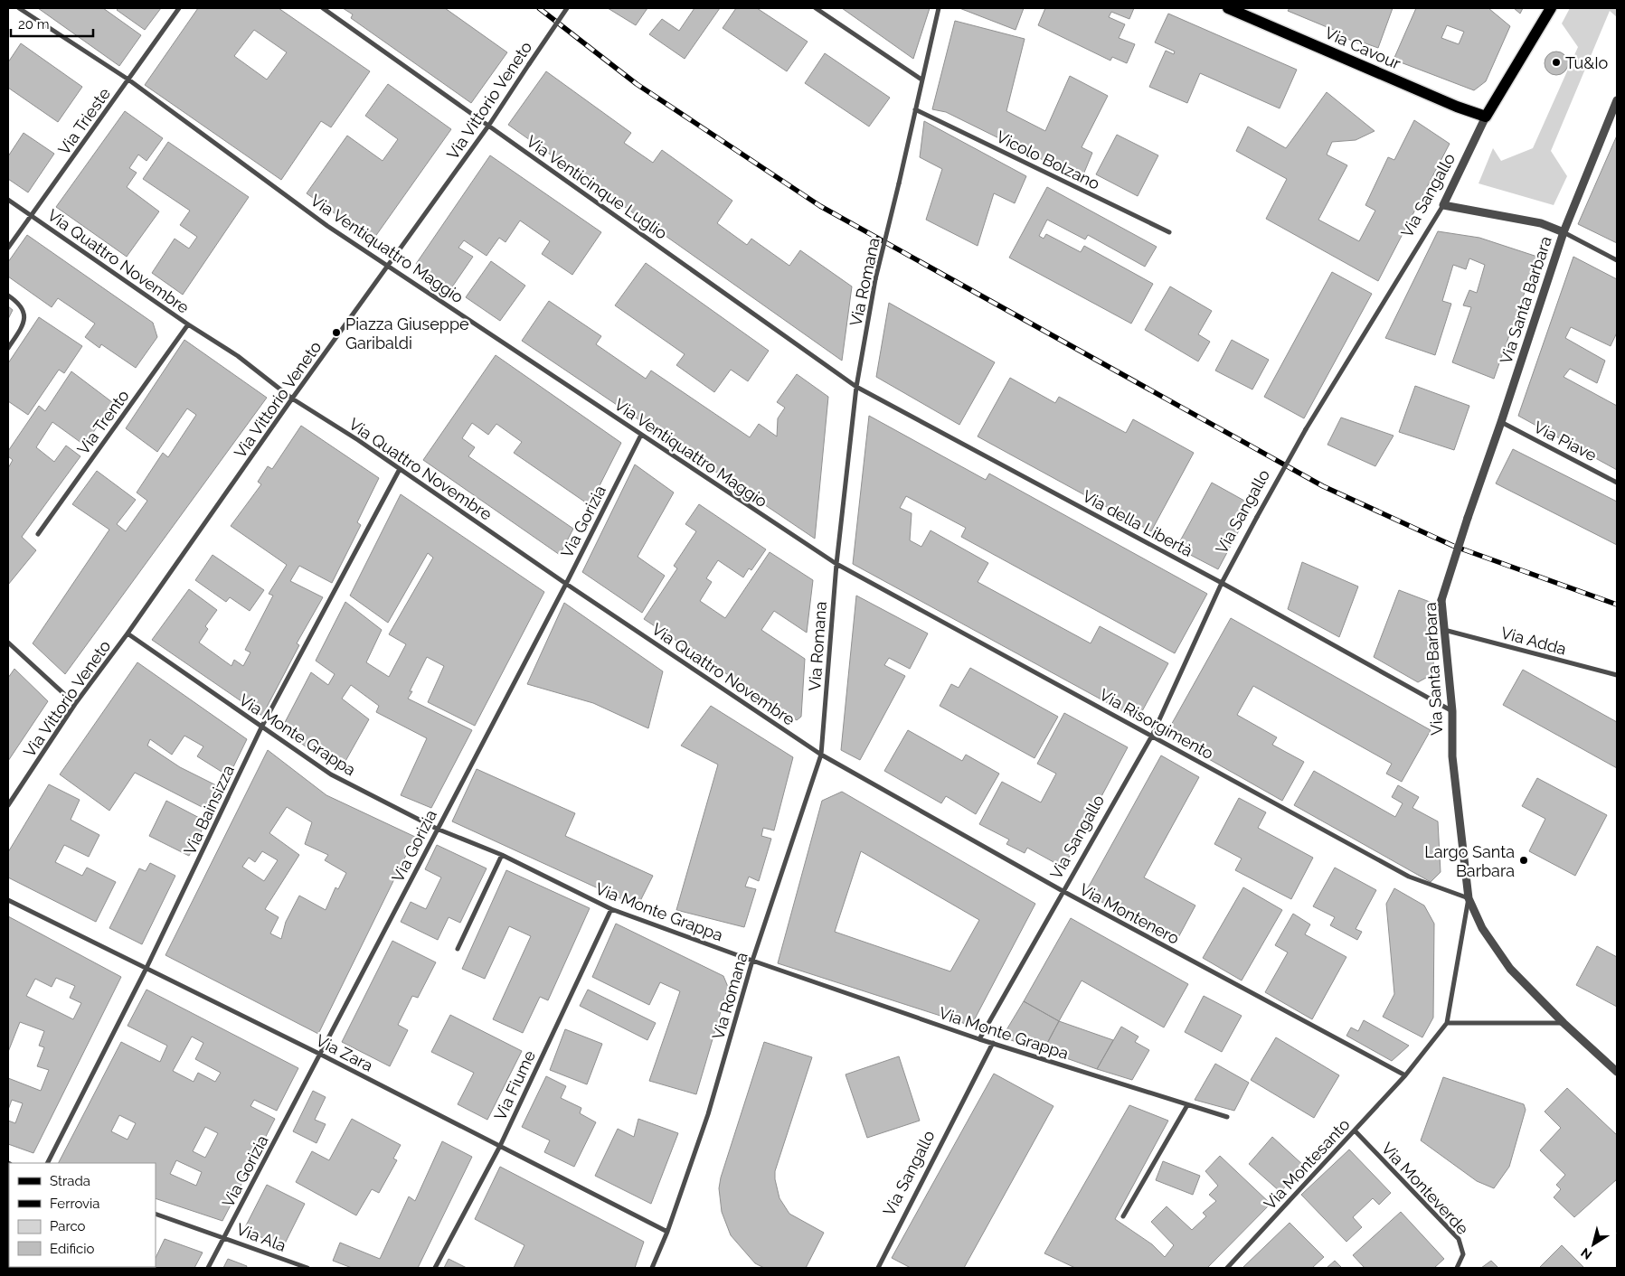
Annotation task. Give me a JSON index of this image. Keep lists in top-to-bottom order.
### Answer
{
  "streets": {
    "main road": ["Via Cavour", "Via Sangallo"],
    "street": [
      "Via Vittorio Veneto",
      "Via Trieste",
      "Vicolo Bolzano",
      "Via Venticinque Luglio",
      "Via Ventiquattro Maggio",
      "Via Quattro Novembre",
      "Via Romana",
      "Via Santa Barbara",
      "Via Trento",
      "Via Piave",
      "Via Gorizia",
      "Via della Libertà",
      "Via Adda",
      "Via Risorgimento",
      "Via Monte Grappa",
      "Via Bainsizza",
      "Via Montenero",
      "Via Zara",
      "Via Fiume",
      "Via Montesanto",
      "Via Monteverde",
      "Via Ala"
    ]
  },
  "crossings": [
    ["Via Cavour", "Via Sangallo"],
    ["Via Vittorio Veneto", "Via Venticinque Luglio"],
    ["Via Vittorio Veneto", "Via Ventiquattro Maggio"],
    ["Via Vittorio Veneto", "Via Quattro Novembre"],
    ["Via Vittorio Veneto", "Via Monte Grappa"],
    ["Via Trieste", "Via Ventiquattro Maggio"],
    ["Via Trieste", "Via Quattro Novembre"],
    ["Vicolo Bolzano", "Via Romana"],
    ["Via Venticinque Luglio", "Via Romana"],
    ["Via Venticinque Luglio", "Via della Libertà"],
    ["Via Sangallo", "Via della Libertà"],
    ["Via Sangallo", "Via Risorgimento"],
    ["Via Sangallo", "Via Monte Grappa"],
    ["Via Sangallo", "Via Montenero"],
    ["Via Ventiquattro Maggio", "Via Romana"],
    ["Via Ventiquattro Maggio", "Via Gorizia"],
    ["Via Ventiquattro Maggio", "Via Risorgimento"],
    ["Via Quattro Novembre", "Via Romana"],
    ["Via Quattro Novembre", "Via Trento"],
    ["Via Quattro Novembre", "Via Gorizia"],
    ["Via Quattro Novembre", "Via Bainsizza"],
    ["Via Quattro Novembre", "Via Montenero"],
    ["Via Romana", "Via della Libertà"],
    ["Via Romana", "Via Risorgimento"],
    ["Via Romana", "Via Monte Grappa"],
    ["Via Romana", "Via Montenero"],
    ["Via Romana", "Via Zara"],
    ["Via Santa Barbara", "Via Piave"],
    ["Via Santa Barbara", "Via della Libertà"],
    ["Via Santa Barbara", "Via Adda"],
    ["Via Santa Barbara", "Via Risorgimento"],
    ["Via Gorizia", "Via Monte Grappa"],
    ["Via Gorizia", "Via Zara"],
    ["Via Gorizia", "Via Ala"],
    ["Via Monte Grappa", "Via Bainsizza"],
    ["Via Monte Grappa", "Via Fiume"],
    ["Via Bainsizza", "Via Zara"],
    ["Via Montenero", "Via Montesanto"],
    ["Via Zara", "Via Fiume"],
    ["Via Montesanto", "Via Monteverde"]
  ],
  "places": ["Tu&Io", "Piazza Giuseppe Garibaldi", "Largo Santa Barbara"],
  "legend": [
    "Strada",
    "Ferrovia",
    "Parco",
    "Edificio"
  ],
  "scale_bar": "20 m",
  "north": "bottom left"
}
